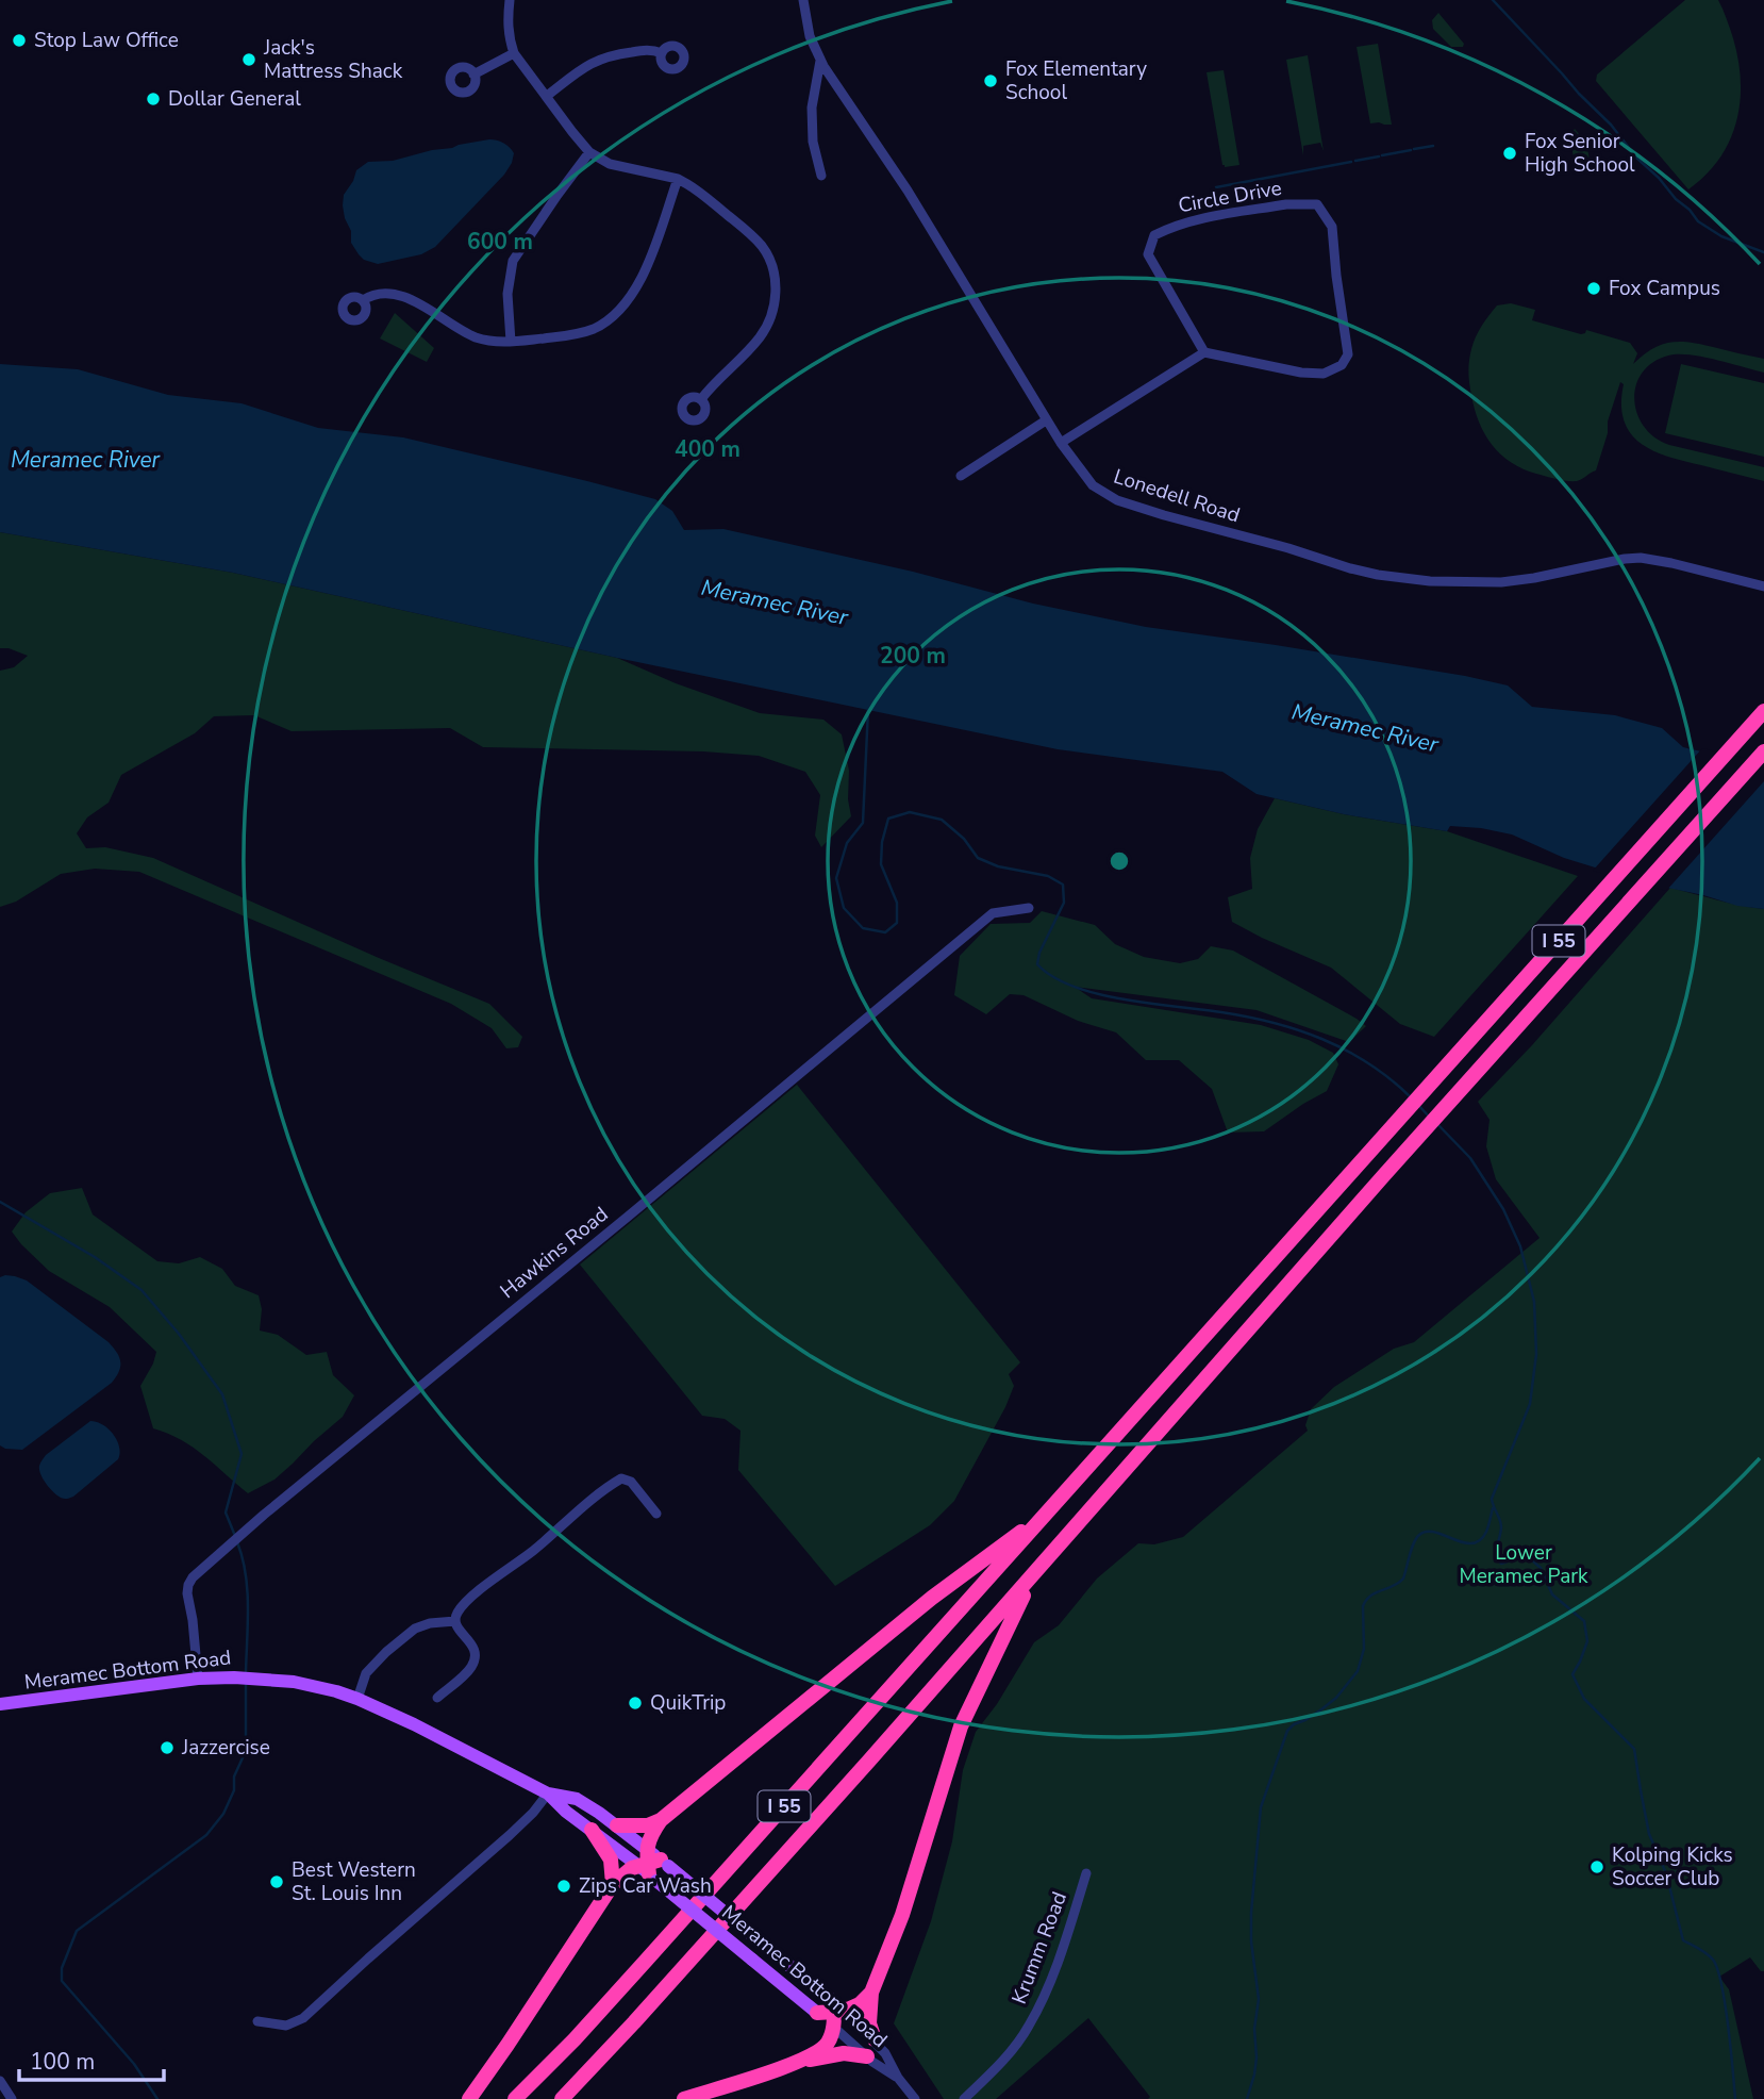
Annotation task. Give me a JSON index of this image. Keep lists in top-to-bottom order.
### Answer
{
  "streets": {
    "highway": ["I 55"],
    "main road": ["Meramec Bottom Road"],
    "street": [
      "Circle Drive",
      "Lonedell Road",
      "Hawkins Road",
      "Krumm Road"
    ]
  },
  "crossings": [
    ["Hawkins Road", "Meramec Bottom Road"]
  ],
  "water": ["Meramec River"],
  "parks": ["Lower Meramec Park"],
  "places": [
    "Stop Law Office",
    "Jack's Mattress Shack",
    "Fox Elementary School",
    "Dollar General",
    "Fox Senior High School",
    "Fox Campus",
    "QuikTrip",
    "Jazzercise",
    "Kolping Kicks Soccer Club",
    "Best Western St. Louis Inn",
    "Zips Car Wash"
  ],
  "scale_bar": "100 m",
  "rings": ["600 m", "400 m", "200 m"]
}
